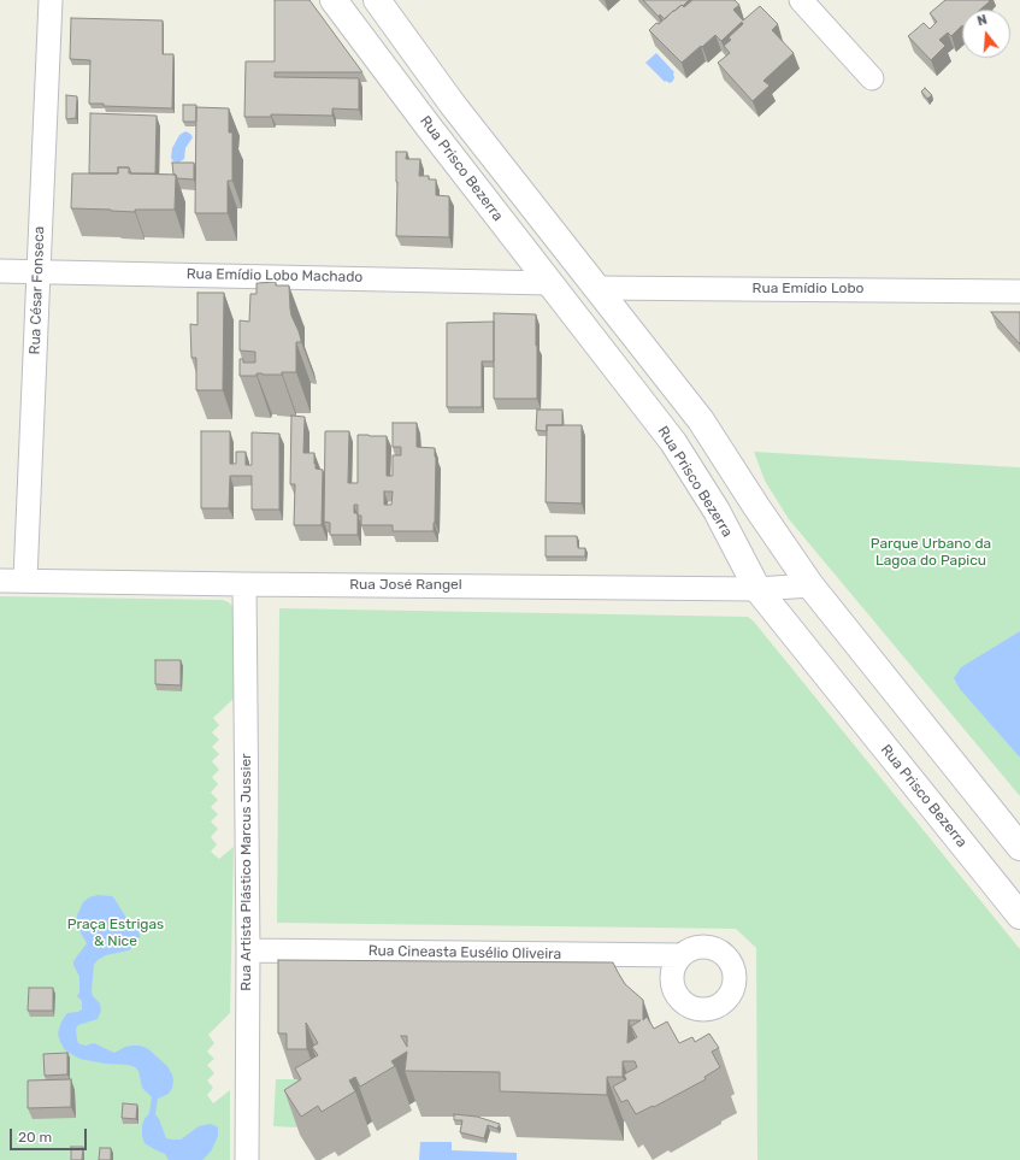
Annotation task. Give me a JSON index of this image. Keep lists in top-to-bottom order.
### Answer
{
  "streets": {
    "street": [
      "Rua Prisco Bezerra",
      "Rua Emídio Lobo Machado",
      "Rua Emídio Lobo",
      "Rua César Fonseca",
      "Rua José Rangel",
      "Rua Artista Plástico Marcus Jussier",
      "Rua Cineasta Eusélio Oliveira"
    ]
  },
  "crossings": [
    ["Rua Prisco Bezerra", "Rua Emídio Lobo Machado"],
    ["Rua Prisco Bezerra", "Rua José Rangel"],
    ["Rua Emídio Lobo Machado", "Rua César Fonseca"],
    ["Rua César Fonseca", "Rua José Rangel"],
    ["Rua José Rangel", "Rua Artista Plástico Marcus Jussier"],
    ["Rua Artista Plástico Marcus Jussier", "Rua Cineasta Eusélio Oliveira"]
  ],
  "parks": ["Parque Urbano da Lagoa do Papicu", "Praça Estrigas & Nice"],
  "scale_bar": "20 m",
  "north": "top"
}
